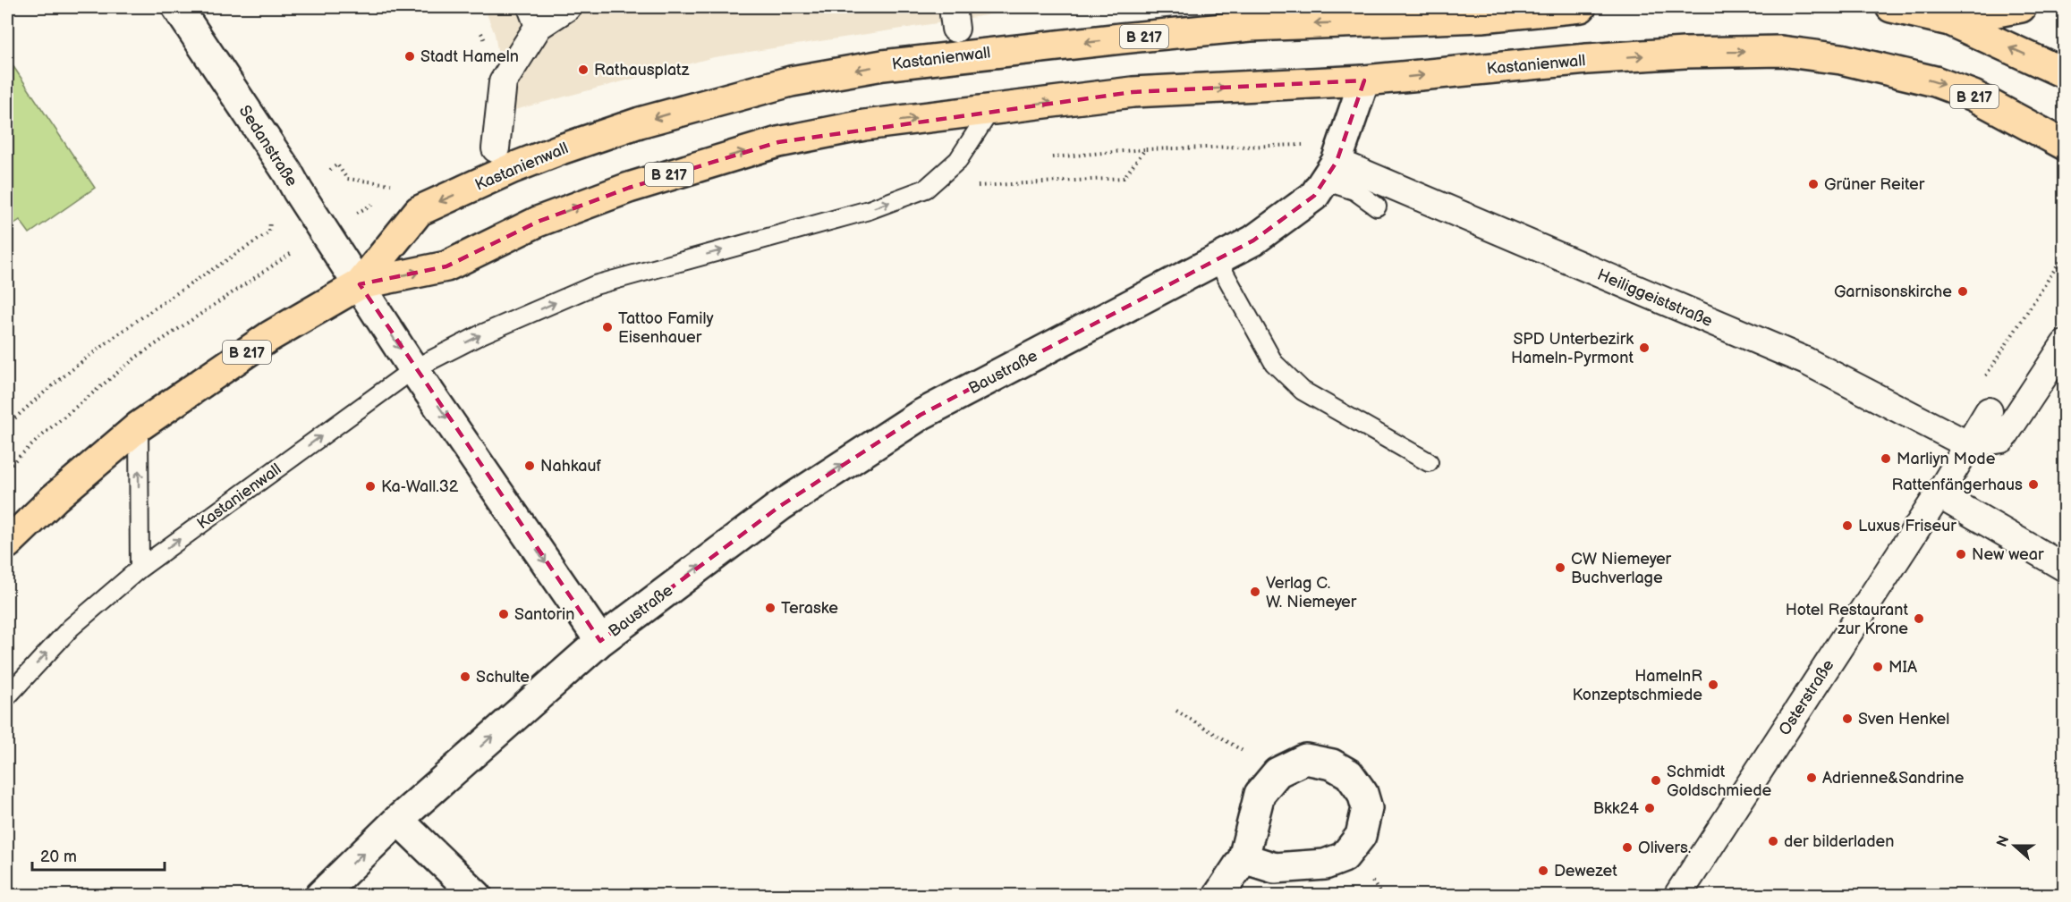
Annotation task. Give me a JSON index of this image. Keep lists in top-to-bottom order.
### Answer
{
  "streets": {
    "main road": ["B 217", "Kastanienwall"],
    "street": [
      "Sedanstraße",
      "Heiliggeiststraße",
      "Baustraße",
      "Osterstraße"
    ]
  },
  "crossings": [
    ["Kastanienwall", "Sedanstraße"],
    ["Kastanienwall", "Baustraße"],
    ["Sedanstraße", "Baustraße"],
    ["Heiliggeiststraße", "Baustraße"],
    ["Heiliggeiststraße", "Osterstraße"]
  ],
  "places": [
    "Stadt Hameln",
    "Rathausplatz",
    "Grüner Reiter",
    "Garnisonskirche",
    "Tattoo Family Eisenhauer",
    "SPD Unterbezirk Hameln-Pyrmont",
    "Marliyn Mode",
    "Nahkauf",
    "Rattenfängerhaus",
    "Ka-Wall.32",
    "Luxus Friseur",
    "New wear",
    "CW Niemeyer Buchverlage",
    "Verlag C. W. Niemeyer",
    "Teraske",
    "Santorin",
    "Hotel Restaurant zur Krone",
    "MIA",
    "Schulte",
    "HamelnR Konzeptschmiede",
    "Sven Henkel",
    "Adrienne&Sandrine",
    "Schmidt Goldschmiede",
    "Bkk24",
    "der bilderladen",
    "Olivers.",
    "Dewezet"
  ],
  "scale_bar": "20 m",
  "north": "left"
}
